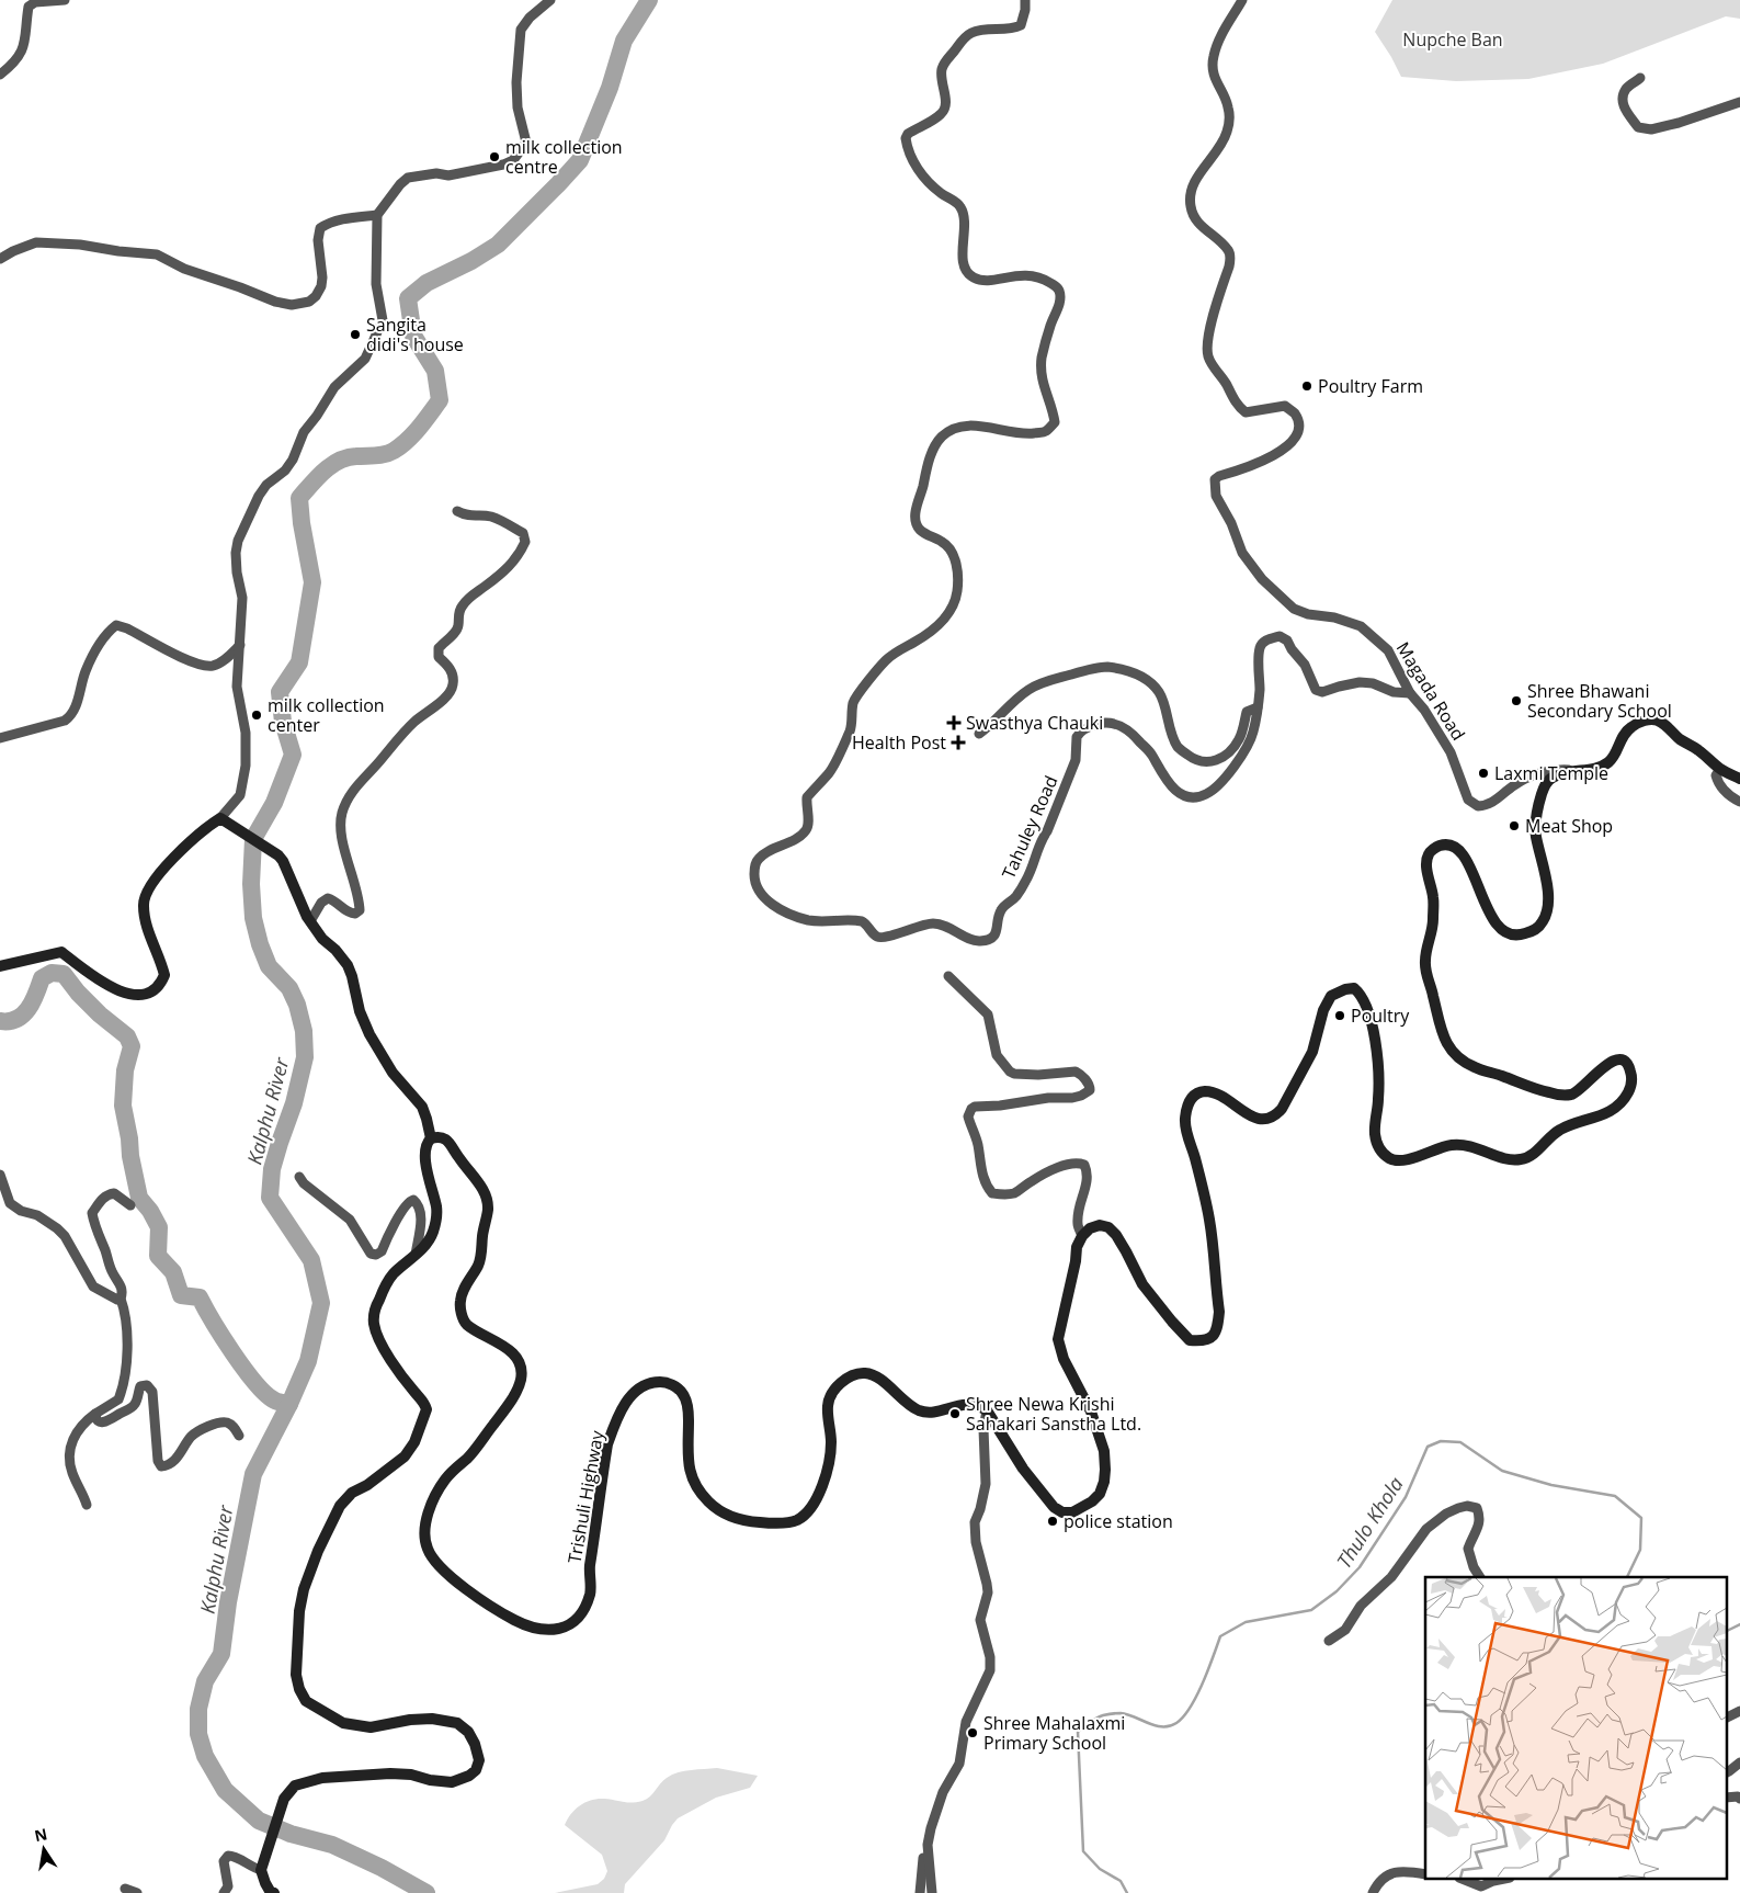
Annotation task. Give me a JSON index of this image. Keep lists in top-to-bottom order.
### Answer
{
  "streets": {
    "street": ["Magada Road", "Tahuley Road", "Trishuli Highway"]
  },
  "crossings": [
    ["Magada Road", "Tahuley Road"]
  ],
  "water": ["Kalphu River", "Thulo Khola"],
  "parks": ["Nupche Ban"],
  "places": {
    "other": [
      "milk collection centre",
      "Sangita didi's house",
      "Poultry Farm",
      "Shree Bhawani Secondary School",
      "milk collection center",
      "Laxmi Temple",
      "Meat Shop",
      "Poultry",
      "Shree Newa Krishi Sahakari Sanstha Ltd.",
      "police station",
      "Shree Mahalaxmi Primary School"
    ],
    "health": ["Swasthya Chauki", "Health Post"]
  },
  "north": "top"
}
